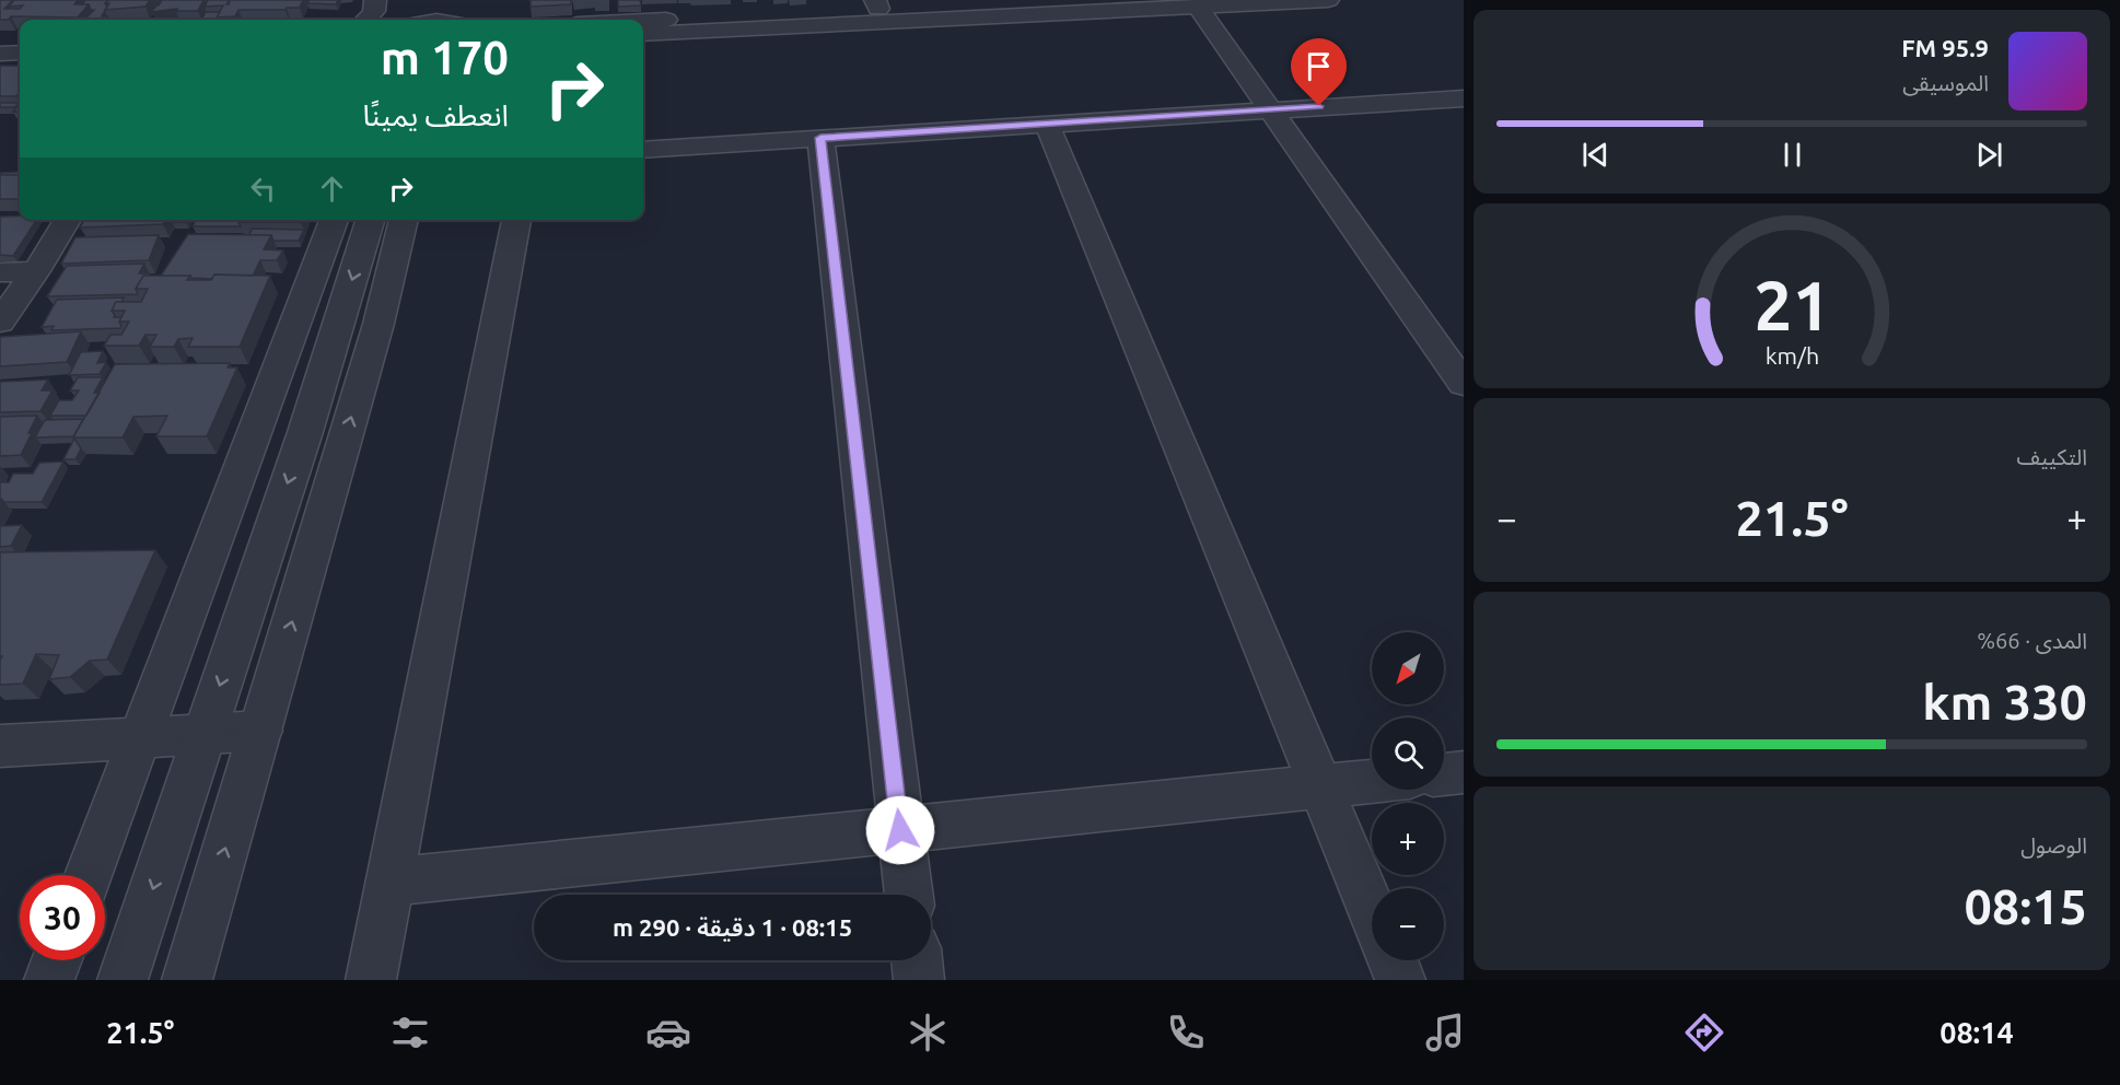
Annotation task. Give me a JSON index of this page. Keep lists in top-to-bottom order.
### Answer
{
  "north": "bottom left",
  "page": {
    "turn": ["170 m", "انعطف يمينًا"],
    "song": ["95.9 FM", "الموسيقى"],
    "tile": [
      "التكييف",
      ["المدى · 66%", "330 km"],
      ["الوصول", "08:15"]
    ],
    "heat": ["−", "21.5°", "+"],
    "map_buttons": ["+", "−"],
    "limit": "30",
    "trip": "08:15 · 1 دقيقة · 290 m",
    "tabs": ["08:14", "21.5°"],
    "gauge": ["21", "km/h"]
  }
}
